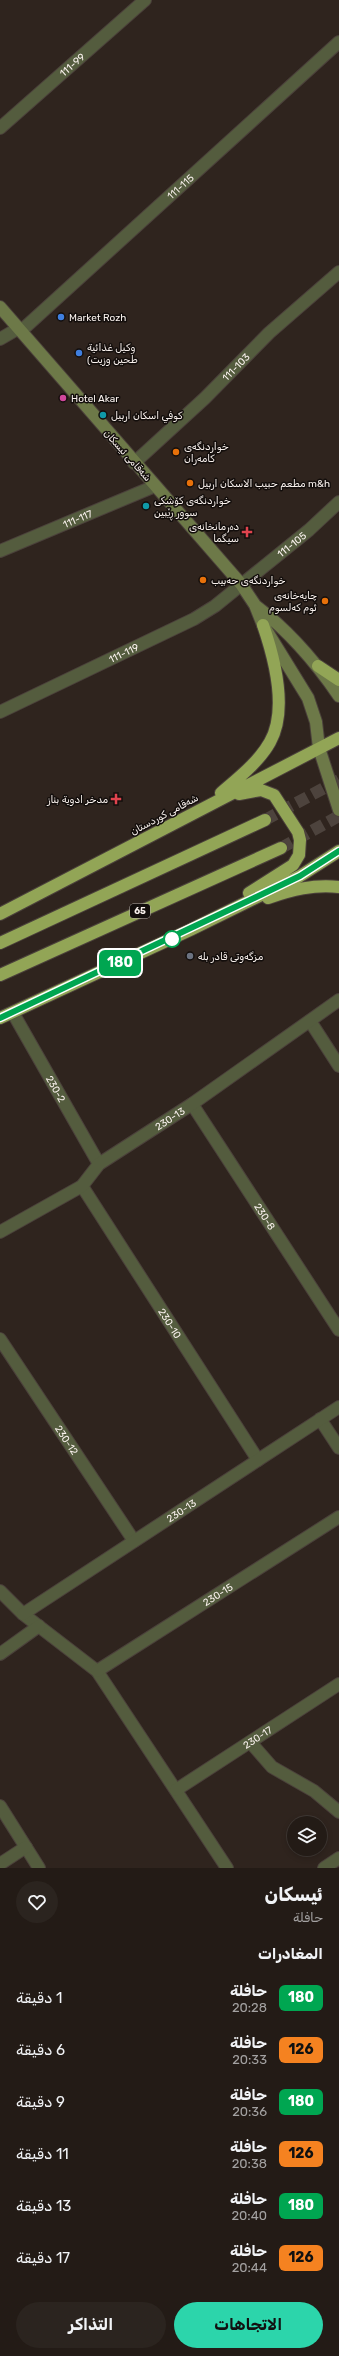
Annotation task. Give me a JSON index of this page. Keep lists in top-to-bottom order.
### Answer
{
  "streets": {
    "highway": ["شەقامی کوردستان", "65"],
    "main road": ["شەقامی ئیسکان"],
    "street": [
      "111-99",
      "111-115",
      "111-103",
      "111-117",
      "111-105",
      "111-119",
      "230-2",
      "230-13",
      "230-8",
      "230-10",
      "230-12",
      "230-15",
      "230-17"
    ]
  },
  "crossings": [
    ["111-115", "شەقامی ئیسکان"],
    ["111-103", "شەقامی ئیسکان"],
    ["شەقامی ئیسکان", "111-117"],
    ["شەقامی ئیسکان", "111-105"],
    ["شەقامی ئیسکان", "111-119"],
    ["شەقامی ئیسکان", "شەقامی کوردستان"],
    ["111-105", "111-119"],
    ["230-2", "230-13"],
    ["230-13", "230-8"],
    ["230-13", "230-10"],
    ["230-13", "230-12"]
  ],
  "places": {
    "other": [
      "Market Rozh",
      "وكيل غذائية (طحين وزيت",
      "Hotel Akar",
      "كوفي اسكان اربيل",
      "خواردنگەی کامەران",
      "مطعم حبيب الاسكان اربيل m&h",
      "خواردنگەی کۆشکی سوور ڕێبین",
      "خواردنگەی حەبیب",
      "چایەخانەی ئوم کەلسوم",
      "مزگەوتی قادر بلە"
    ],
    "health": ["دەرمانخانەی سیگما", "مدخر ادوية بناز"]
  },
  "lines": ["bus line 180"],
  "page": {
    "on_map": "180",
    "heading": [
      ["ئیسکان", "حافلة"],
      "المغادرات"
    ],
    "list": [
      {
        "mark": "180",
        "name": "حافلة",
        "note": "20:28",
        "value": "1 دقيقة"
      },
      {
        "mark": "126",
        "name": "حافلة",
        "note": "20:33",
        "value": "6 دقيقة"
      },
      {
        "mark": "180",
        "name": "حافلة",
        "note": "20:36",
        "value": "9 دقيقة"
      },
      {
        "mark": "126",
        "name": "حافلة",
        "note": "20:38",
        "value": "11 دقيقة"
      },
      {
        "mark": "180",
        "name": "حافلة",
        "note": "20:40",
        "value": "13 دقيقة"
      },
      {
        "mark": "126",
        "name": "حافلة",
        "note": "20:44",
        "value": "17 دقيقة"
      }
    ],
    "buttons": ["الاتجاهات", "التذاكر"]
  }
}
